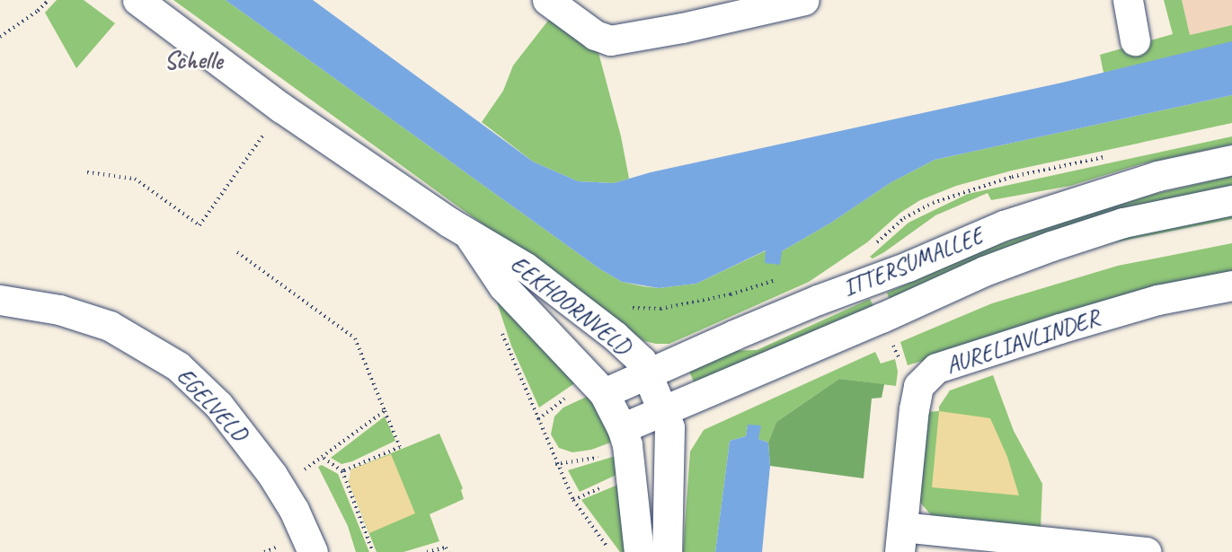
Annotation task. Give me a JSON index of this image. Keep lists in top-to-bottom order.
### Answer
{
  "streets": {
    "street": [
      "ITTERSUMALLEE",
      "EEKHOORNVELD",
      "AURELIAVLINDER",
      "EGELVELD"
    ]
  },
  "crossings": [
    ["ITTERSUMALLEE", "EEKHOORNVELD"]
  ],
  "districts": ["Schelle"]
}
